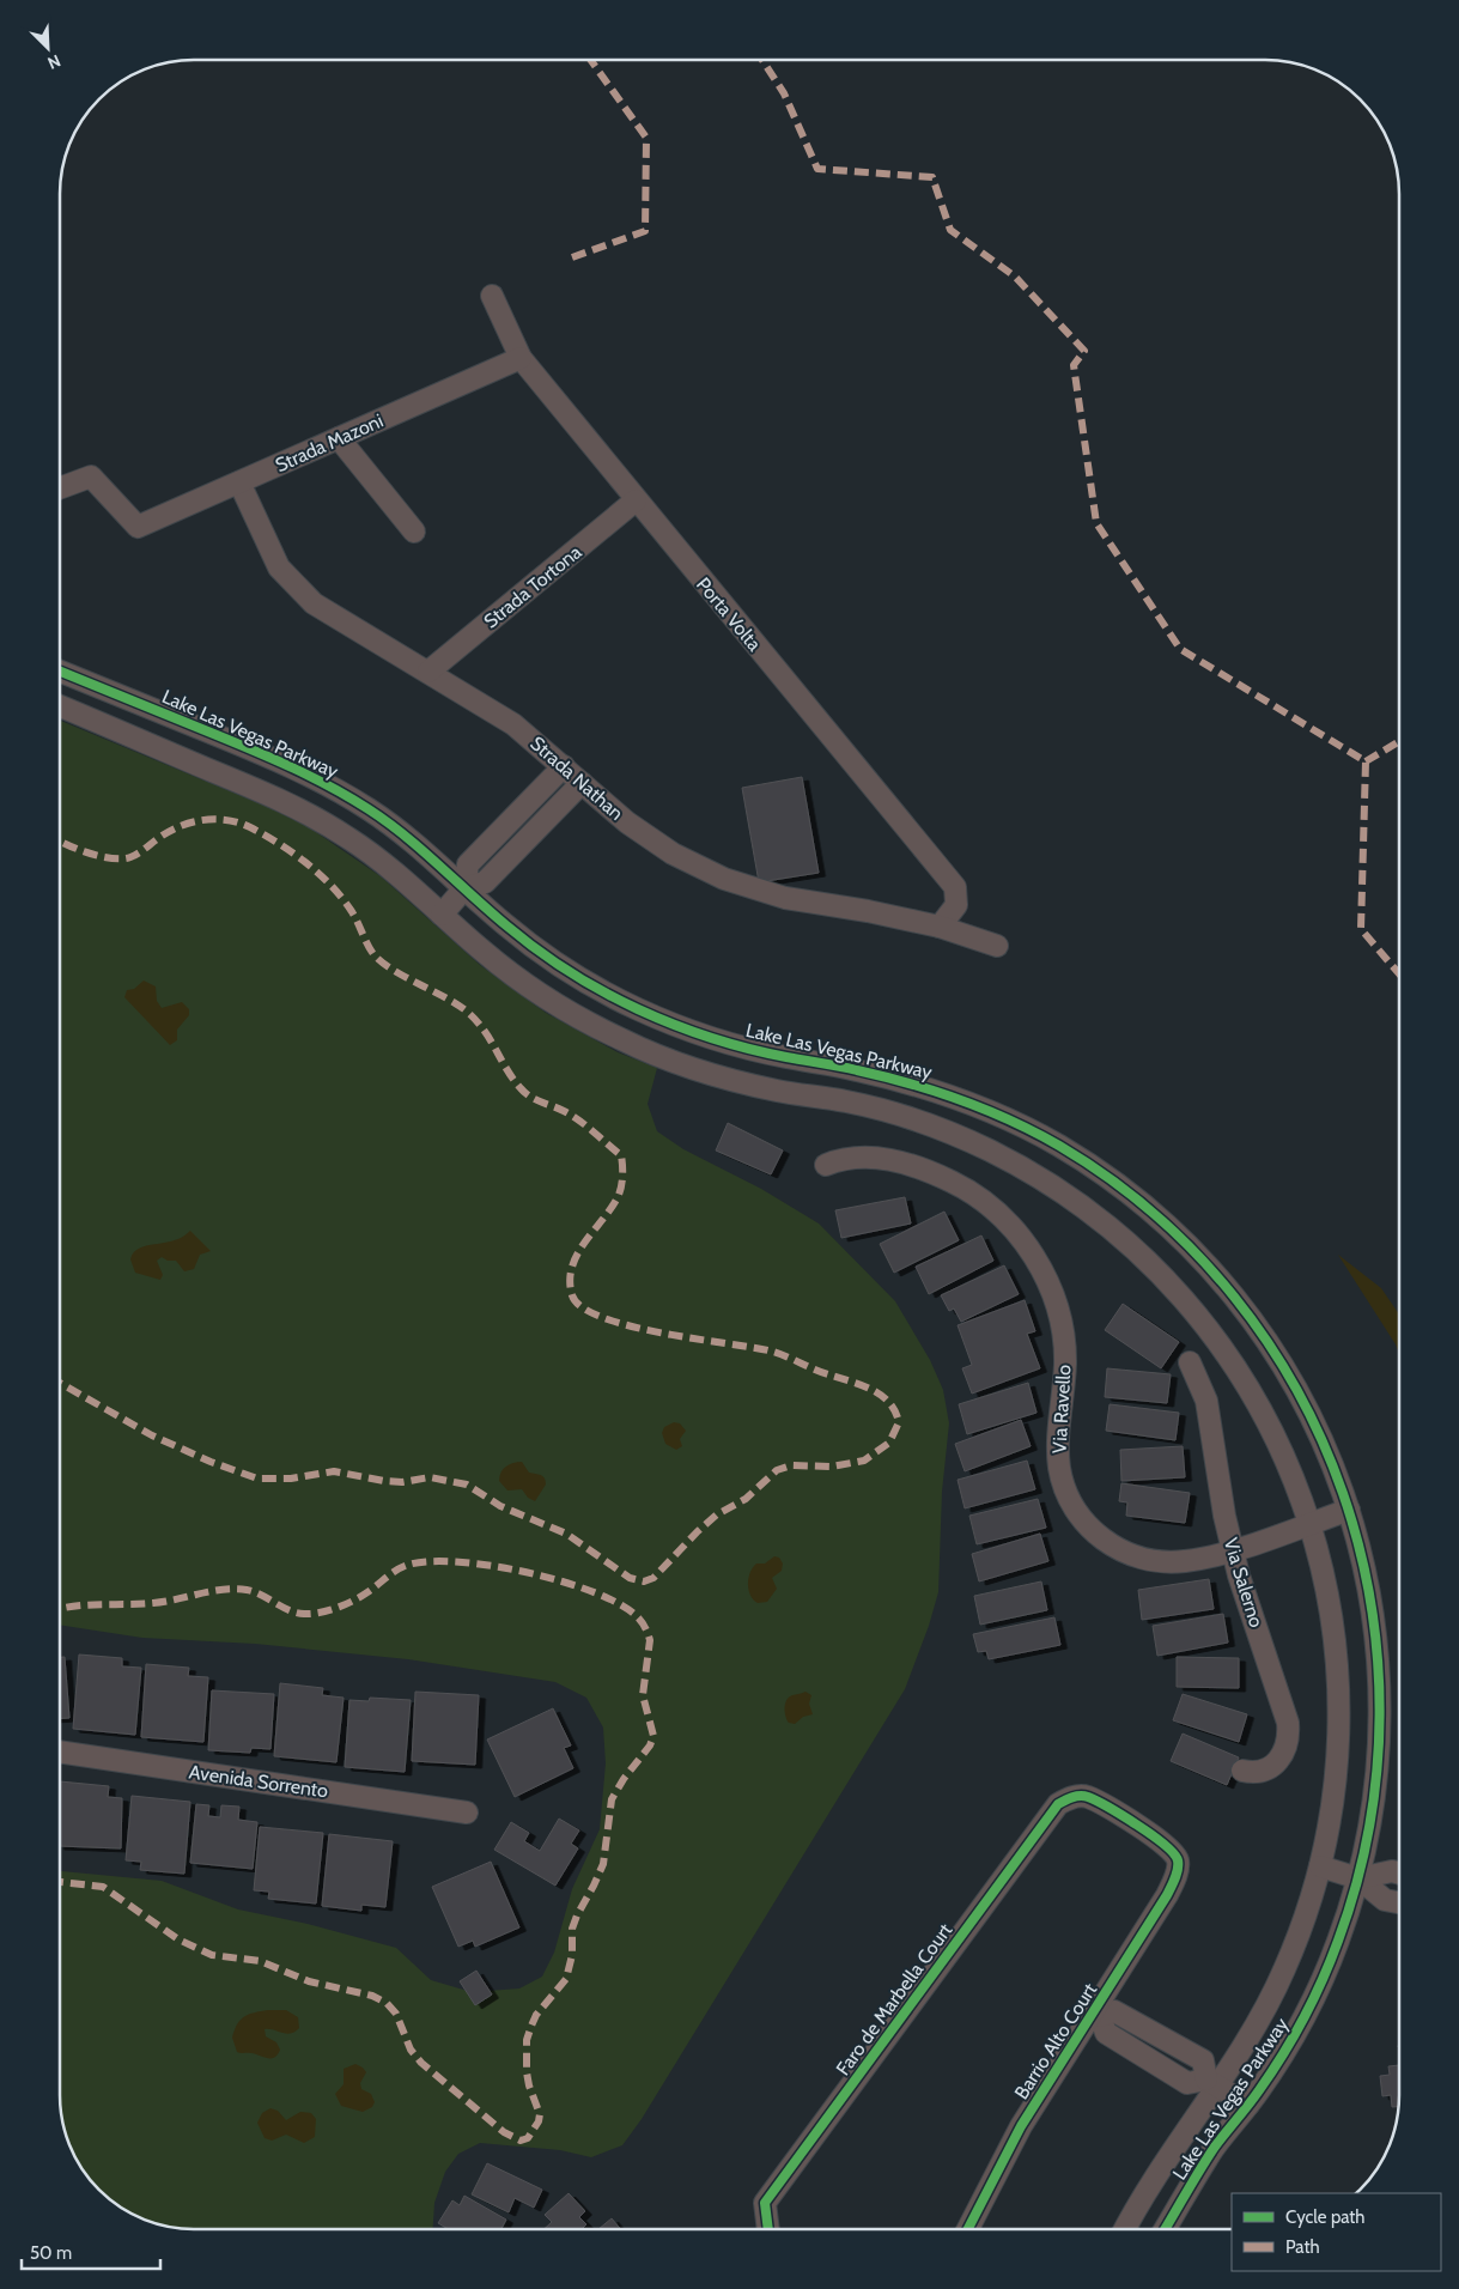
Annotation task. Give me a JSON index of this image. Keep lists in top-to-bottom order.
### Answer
{
  "streets": {
    "street": [
      "Strada Mazoni",
      "Strada Tortona",
      "Porta Volta",
      "Lake Las Vegas Parkway",
      "Strada Nathan",
      "Via Ravello",
      "Via Salerno",
      "Avenida Sorrento",
      "Faro de Marbella Court",
      "Barrio Alto Court"
    ]
  },
  "crossings": [
    ["Strada Mazoni", "Porta Volta"],
    ["Strada Mazoni", "Strada Nathan"],
    ["Strada Tortona", "Porta Volta"],
    ["Strada Tortona", "Strada Nathan"],
    ["Porta Volta", "Strada Nathan"],
    ["Lake Las Vegas Parkway", "Via Ravello"],
    ["Via Ravello", "Via Salerno"],
    ["Faro de Marbella Court", "Barrio Alto Court"]
  ],
  "legend": ["Cycle path", "Path"],
  "scale_bar": "50 m",
  "north": "bottom right"
}
